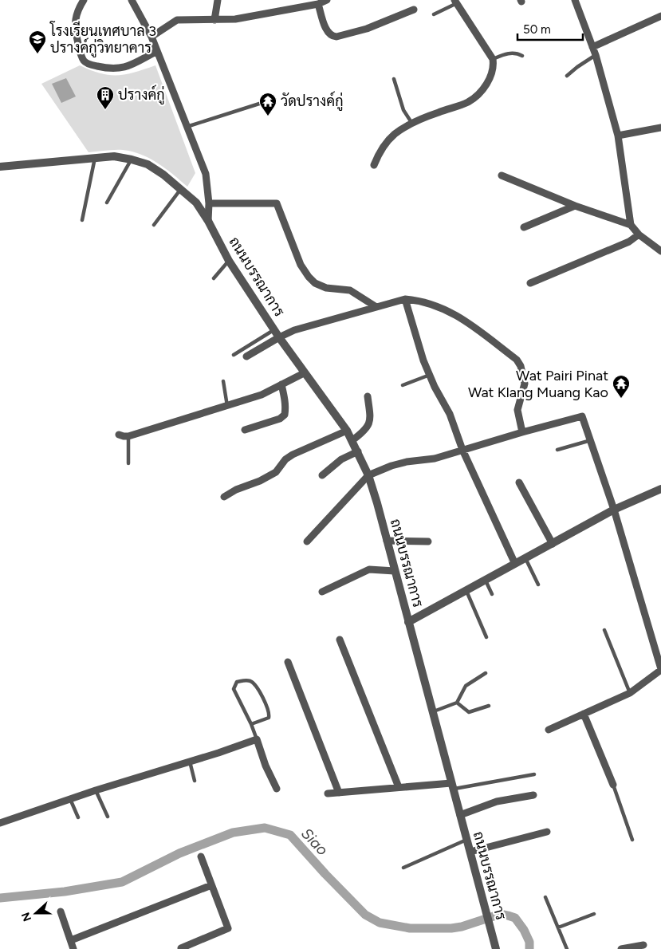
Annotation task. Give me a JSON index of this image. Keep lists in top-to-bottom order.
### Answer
{
  "streets": {
    "street": ["ถนนบรรณาการ"]
  },
  "water": ["Siao"],
  "places": {
    "school or university": ["โรงเรียนเทศบาล 3 ปรางค์กู่วิทยาคาร"],
    "building": ["ปรางค์กู่"],
    "temple": ["วัดปรางค์กู่", "Wat Pairi Pinat Wat Klang Muang Kao"]
  },
  "scale_bar": "50 m",
  "north": "left"
}
